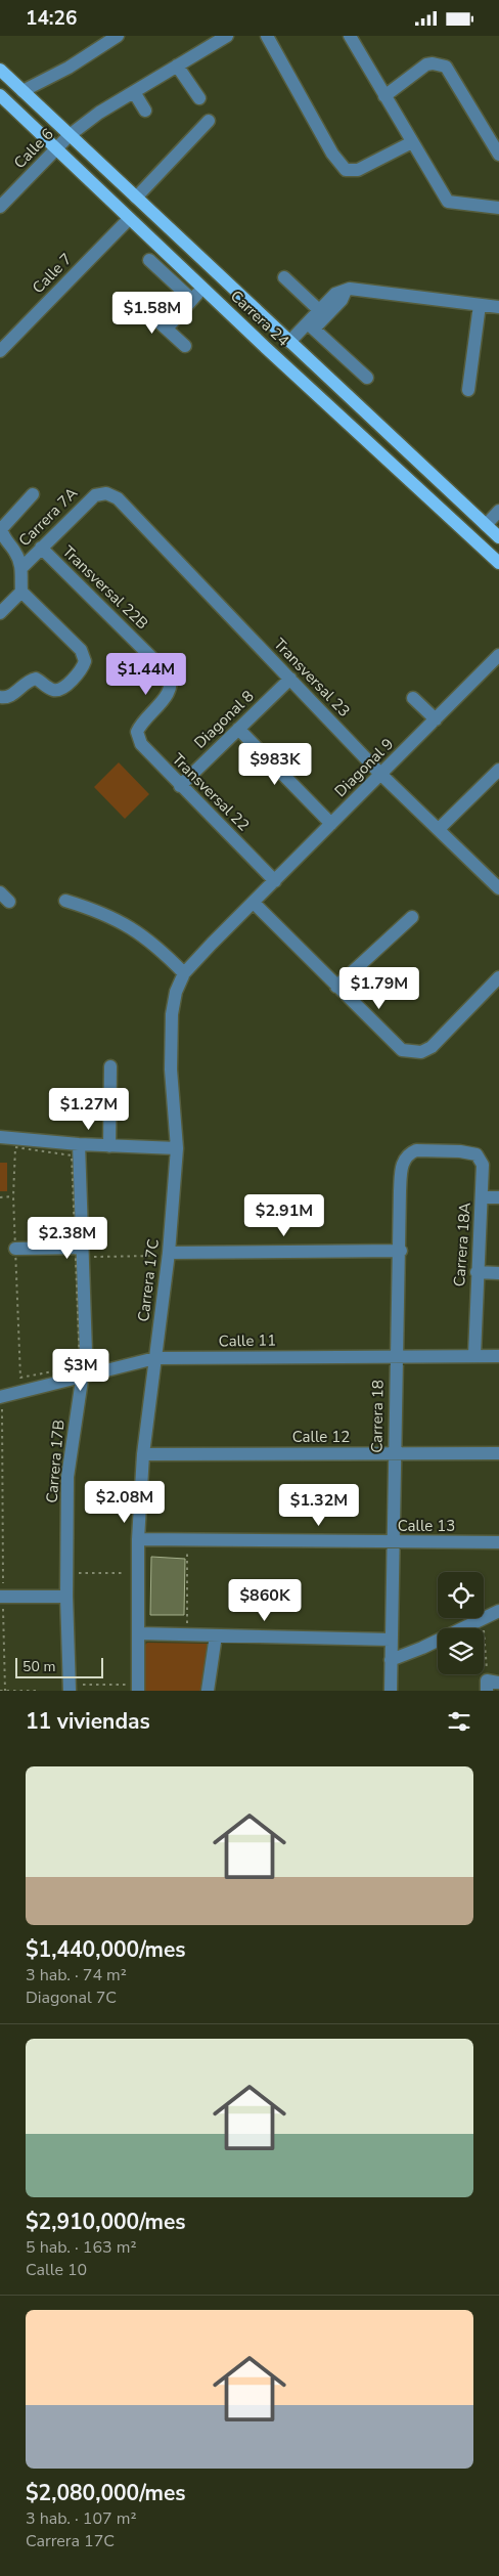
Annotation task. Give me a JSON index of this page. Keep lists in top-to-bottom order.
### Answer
{
  "streets": {
    "main road": ["Carrera 24"],
    "street": [
      "Calle 6",
      "Calle 7",
      "Carrera 7A",
      "Transversal 22B",
      "Transversal 23",
      "Diagonal 8",
      "Diagonal 9",
      "Transversal 22",
      "Carrera 18A",
      "Carrera 17C",
      "Calle 11",
      "Carrera 18",
      "Calle 12",
      "Carrera 17B",
      "Calle 13"
    ]
  },
  "crossings": [
    ["Calle 6", "Carrera 24"],
    ["Calle 7", "Carrera 24"],
    ["Carrera 7A", "Transversal 22B"],
    ["Carrera 7A", "Transversal 23"],
    ["Transversal 22B", "Transversal 22"],
    ["Transversal 23", "Diagonal 8"],
    ["Transversal 23", "Diagonal 9"],
    ["Diagonal 8", "Transversal 22"],
    ["Diagonal 9", "Transversal 22"],
    ["Diagonal 9", "Carrera 17C"],
    ["Carrera 18A", "Calle 11"],
    ["Carrera 18A", "Carrera 18"],
    ["Carrera 17C", "Calle 11"],
    ["Carrera 17C", "Calle 12"],
    ["Carrera 17C", "Calle 13"],
    ["Calle 11", "Carrera 18"],
    ["Calle 11", "Carrera 17B"],
    ["Carrera 18", "Calle 12"],
    ["Carrera 18", "Calle 13"]
  ],
  "scale_bar": "50 m",
  "page": {
    "status": "14:26",
    "price": [
      "$1.58M",
      "$1.44M",
      "$983K",
      "$1.79M",
      "$1.27M",
      "$2.91M",
      "$2.38M",
      "$3M",
      "$2.08M",
      "$1.32M",
      "$860K"
    ],
    "scale": "50 m",
    "heading": "11 viviendas",
    "list": [
      {
        "name": "$1,440,000/mes",
        "note": "3 hab. · 74 m² · Diagonal 7C"
      },
      {
        "name": "$2,910,000/mes",
        "note": "5 hab. · 163 m² · Calle 10"
      },
      {
        "name": "$2,080,000/mes",
        "note": "3 hab. · 107 m² · Carrera 17C"
      }
    ]
  }
}
